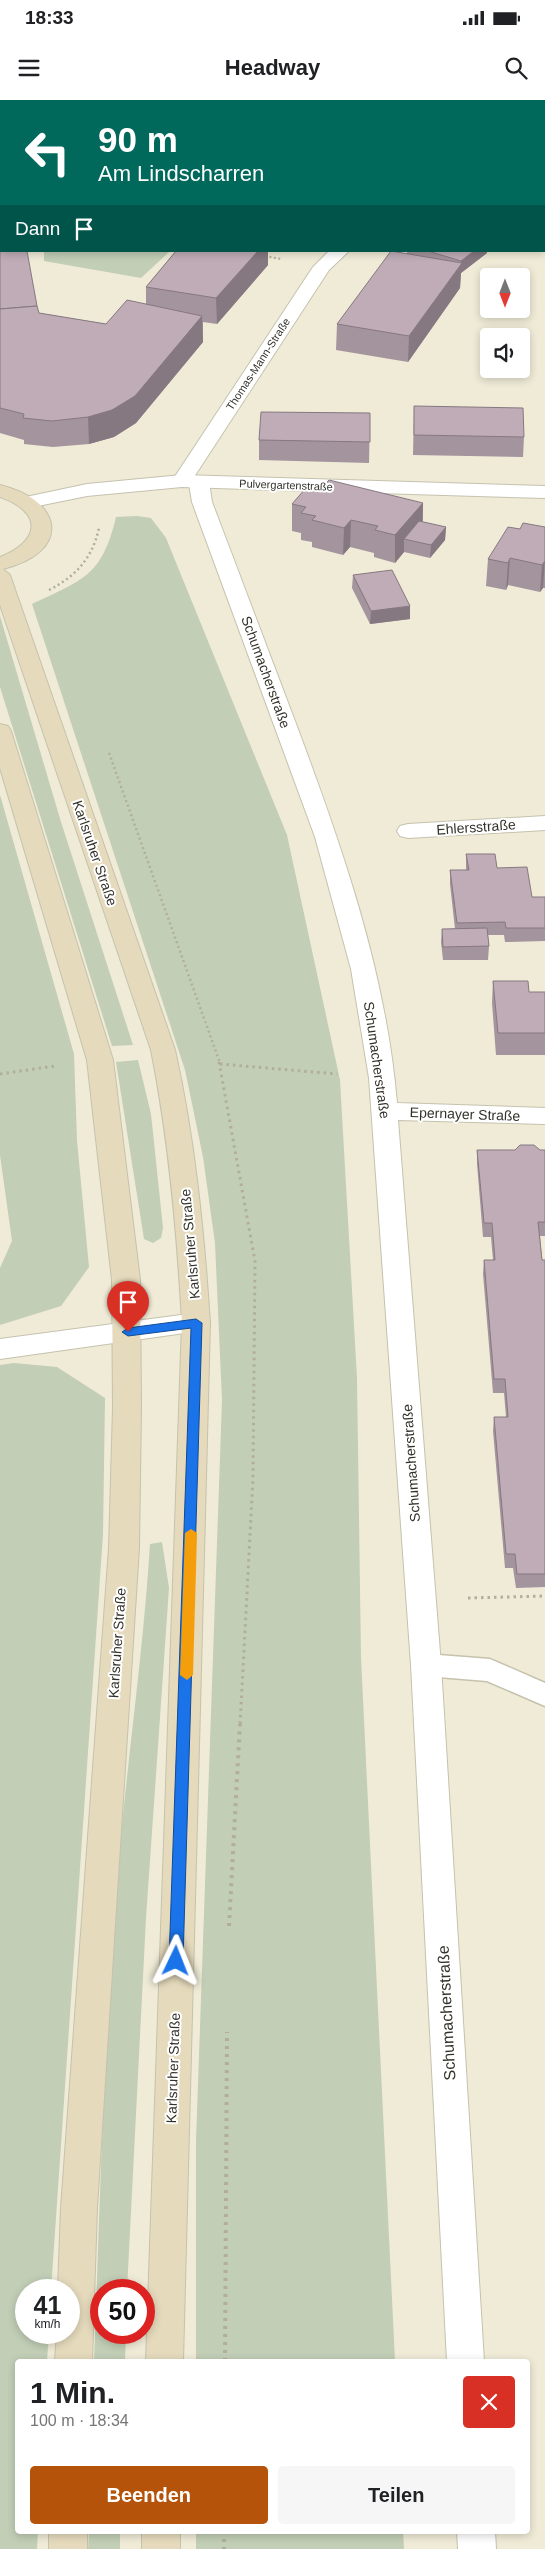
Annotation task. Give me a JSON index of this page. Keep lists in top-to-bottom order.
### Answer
{
  "streets": {
    "main road": ["Karlsruher Straße"],
    "street": [
      "Thomas-Mann-Straße",
      "Pulvergartenstraße",
      "Schumacherstraße",
      "Ehlersstraße",
      "Epernayer Straße"
    ]
  },
  "crossings": [
    ["Thomas-Mann-Straße", "Pulvergartenstraße"],
    ["Thomas-Mann-Straße", "Schumacherstraße"],
    ["Pulvergartenstraße", "Schumacherstraße"],
    ["Schumacherstraße", "Epernayer Straße"]
  ],
  "north": "bottom",
  "page": {
    "status": "18:33",
    "header": "Headway",
    "turn": ["90 m", "Am Lindscharren"],
    "then": "Dann",
    "speed": "41 km/h",
    "limit": "50",
    "heading": ["1 Min.", "100 m · 18:34"],
    "buttons": ["Beenden", "Teilen"]
  }
}
